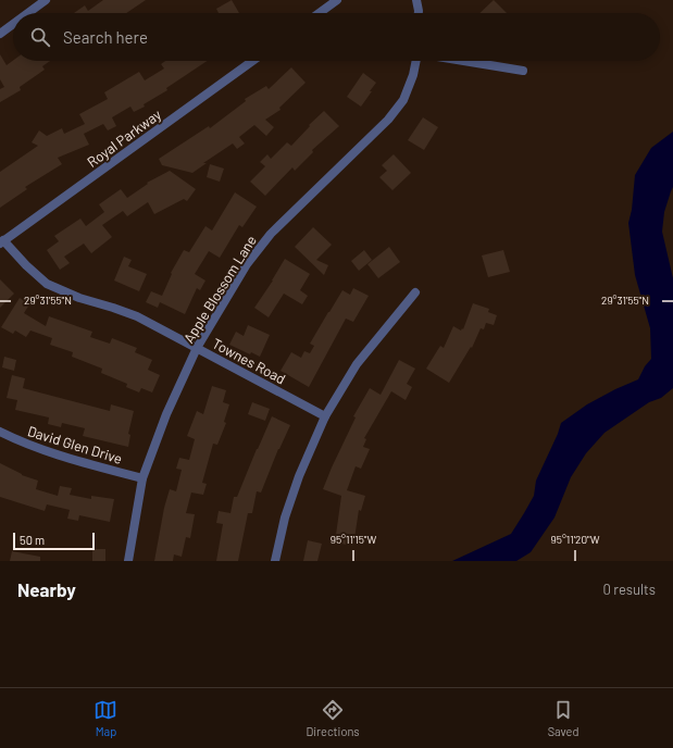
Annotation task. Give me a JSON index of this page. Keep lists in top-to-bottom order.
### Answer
{
  "streets": {
    "street": [
      "Royal Parkway",
      "Apple Blossom Lane",
      "Townes Road",
      "David Glen Drive"
    ]
  },
  "crossings": [
    ["Royal Parkway", "Townes Road"],
    ["Apple Blossom Lane", "Townes Road"],
    ["Apple Blossom Lane", "David Glen Drive"]
  ],
  "scale_bar": "50 m",
  "page": {
    "search": "Search here",
    "scale": "50 m",
    "heading": ["Nearby", "0 results"],
    "nav": ["Map", "Directions", "Saved"]
  },
  "coordinates": ["29°31'55\"N", "95°11'15\"W", "95°11'20\"W"]
}
